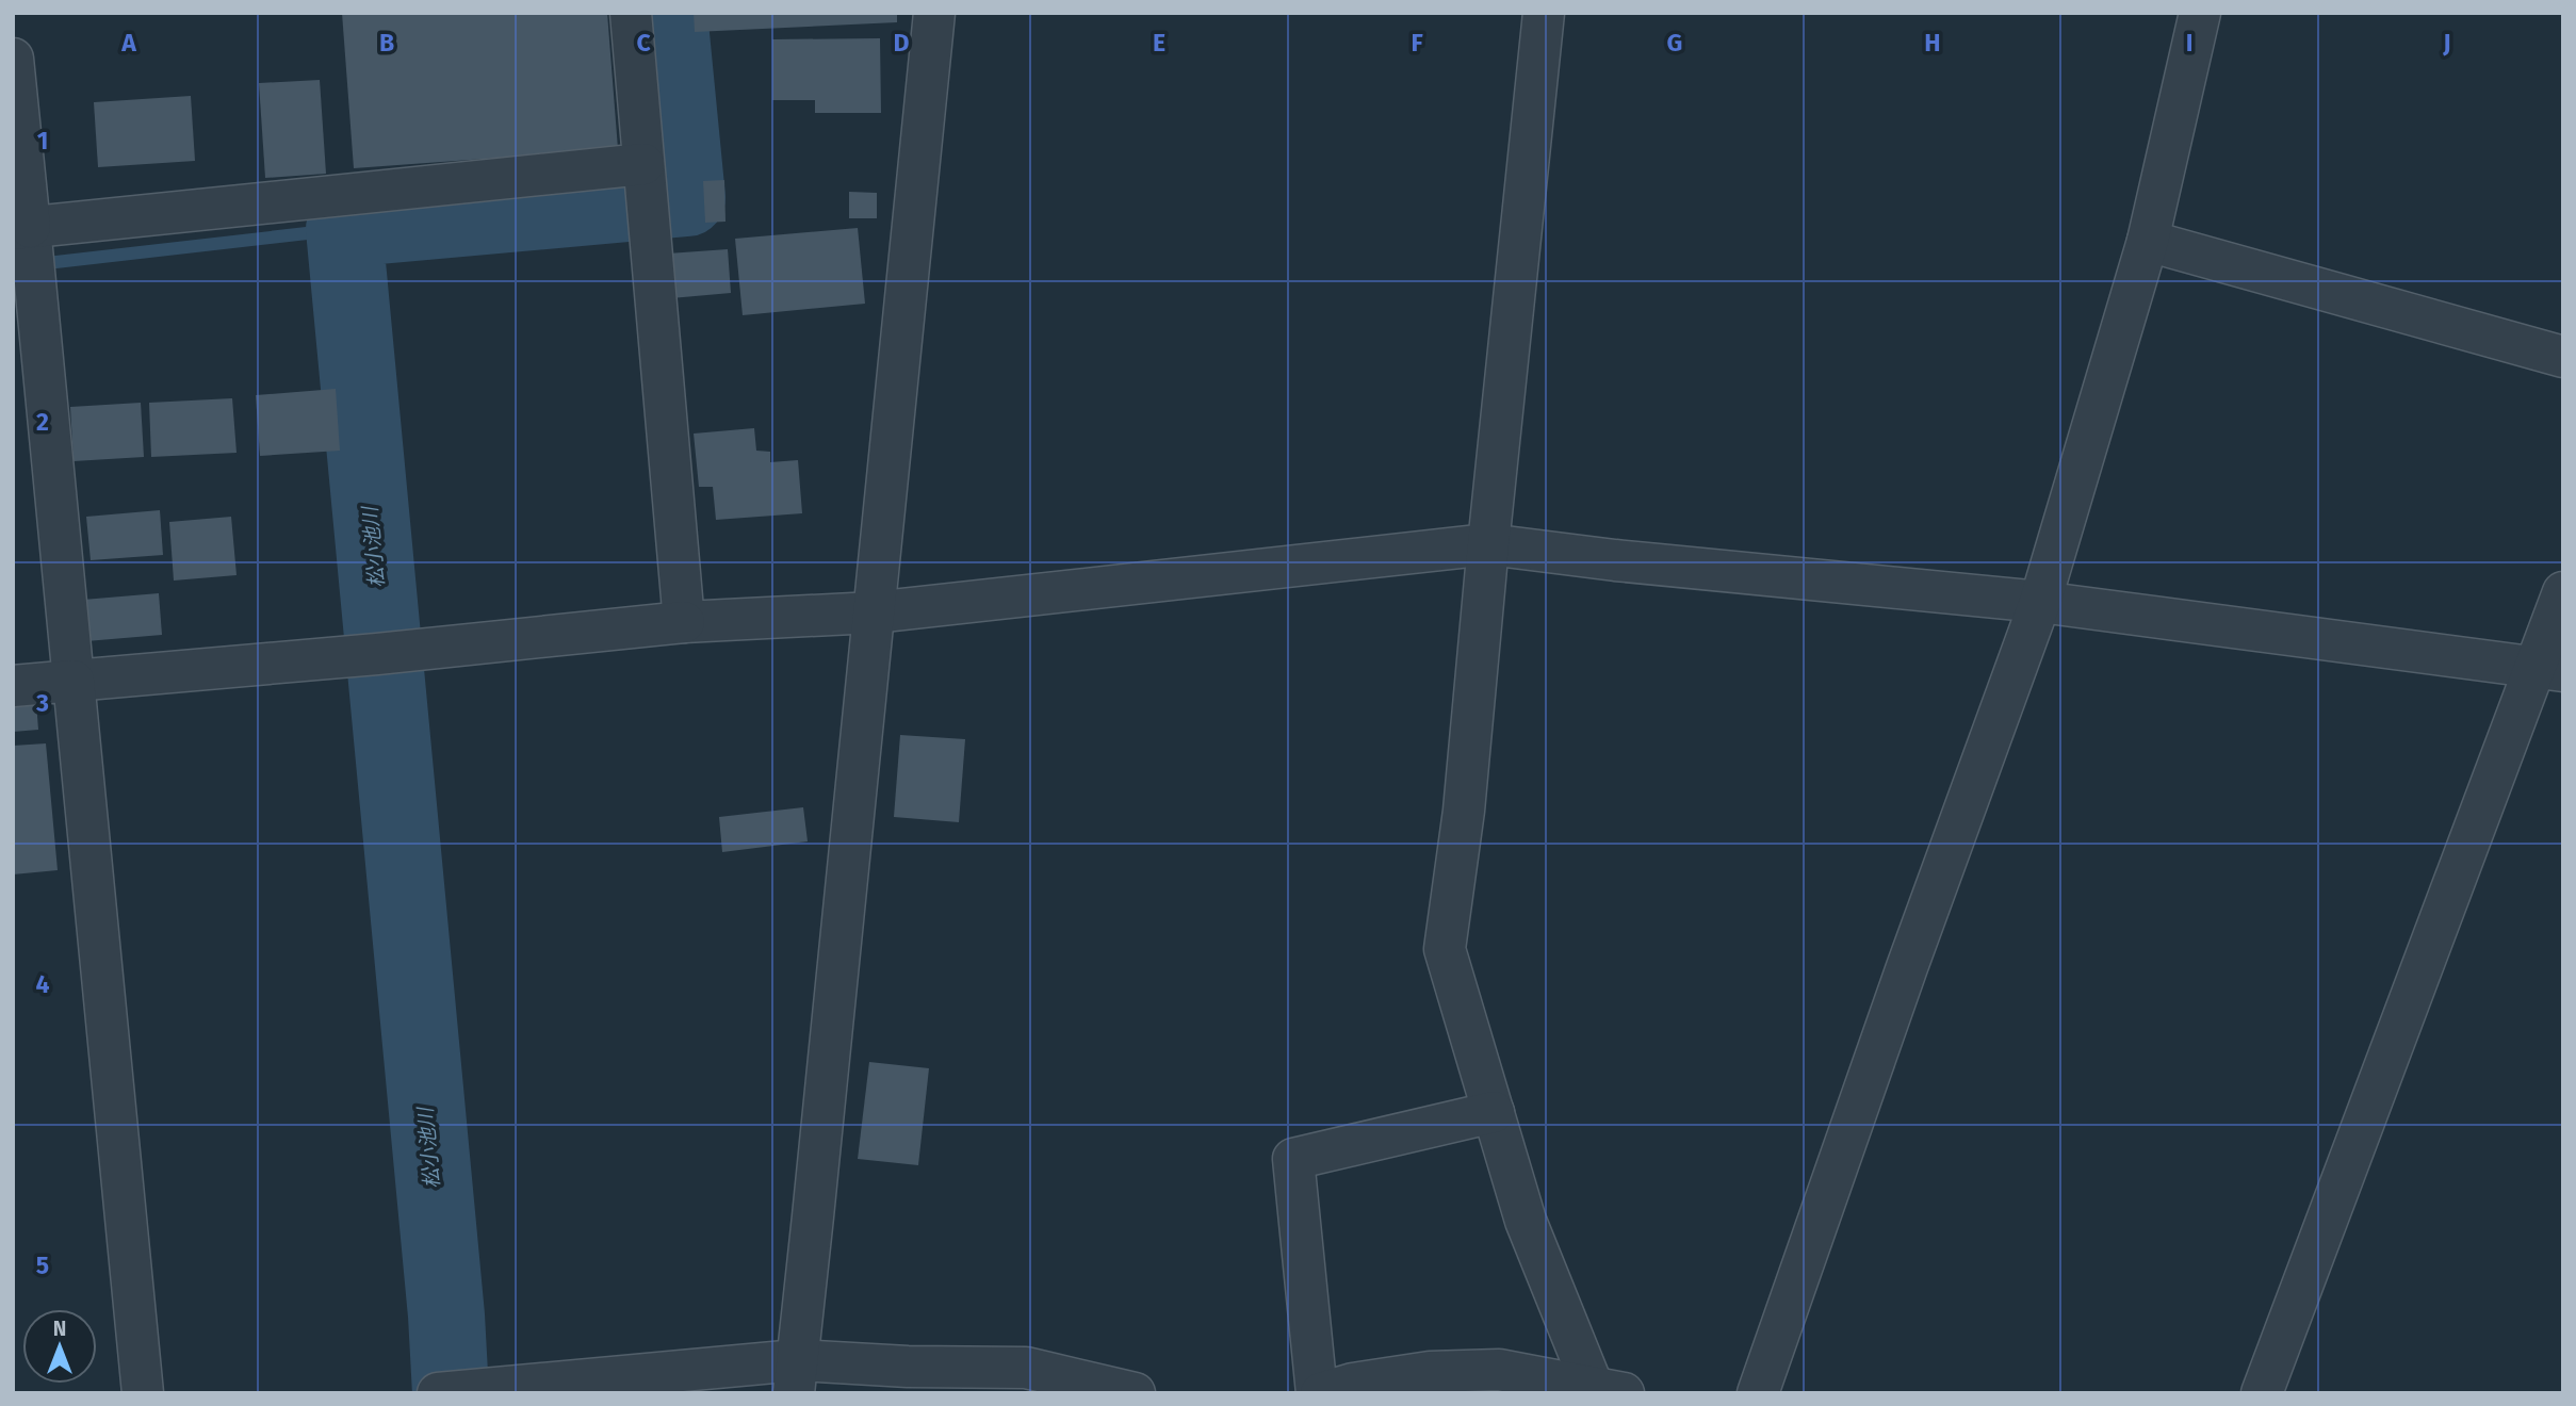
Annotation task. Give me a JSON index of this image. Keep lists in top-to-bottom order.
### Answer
{
  "water": ["松小池川"],
  "north": "top",
  "grid": {
    "columns": [
      "A",
      "B",
      "C",
      "D",
      "E",
      "F",
      "G",
      "H",
      "I",
      "J"
    ],
    "rows": [
      "1",
      "2",
      "3",
      "4",
      "5"
    ]
  }
}
